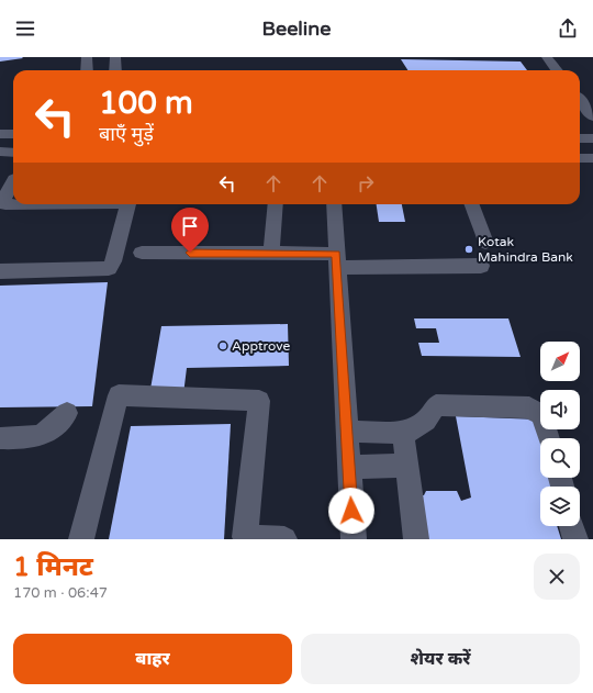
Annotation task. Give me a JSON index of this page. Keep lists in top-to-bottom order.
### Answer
{
  "places": ["Kotak Mahindra Bank", "Apptrove"],
  "north": "top right",
  "page": {
    "header": "Beeline",
    "turn": ["100 m", "बाएँ मुड़ें"],
    "heading": ["1 मिनट", "170 m · 06:47"],
    "buttons": ["बाहर", "शेयर करें"]
  }
}
